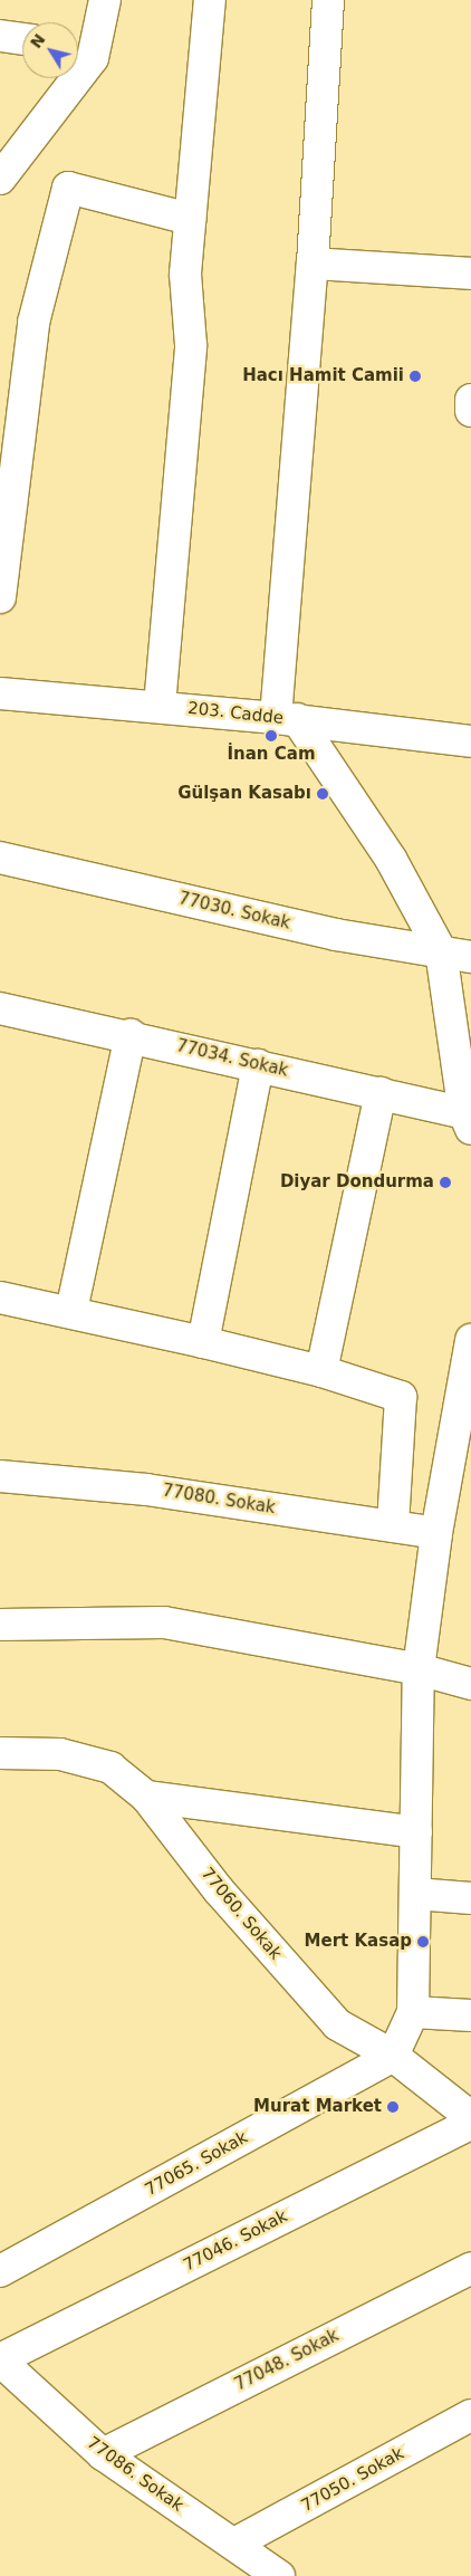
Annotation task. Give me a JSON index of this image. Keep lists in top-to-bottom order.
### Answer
{
  "streets": {
    "street": [
      "203. Cadde",
      "77030. Sokak",
      "77034. Sokak",
      "77080. Sokak",
      "77060. Sokak",
      "77065. Sokak",
      "77046. Sokak",
      "77048. Sokak",
      "77086. Sokak",
      "77050. Sokak"
    ]
  },
  "crossings": [
    ["77060. Sokak", "77065. Sokak"],
    ["77046. Sokak", "77086. Sokak"],
    ["77048. Sokak", "77086. Sokak"],
    ["77086. Sokak", "77050. Sokak"]
  ],
  "places": [
    "Hacı Hamit Camii",
    "İnan Cam",
    "Gülşan Kasabı",
    "Diyar Dondurma",
    "Mert Kasap",
    "Murat Market"
  ],
  "north": "top left"
}
